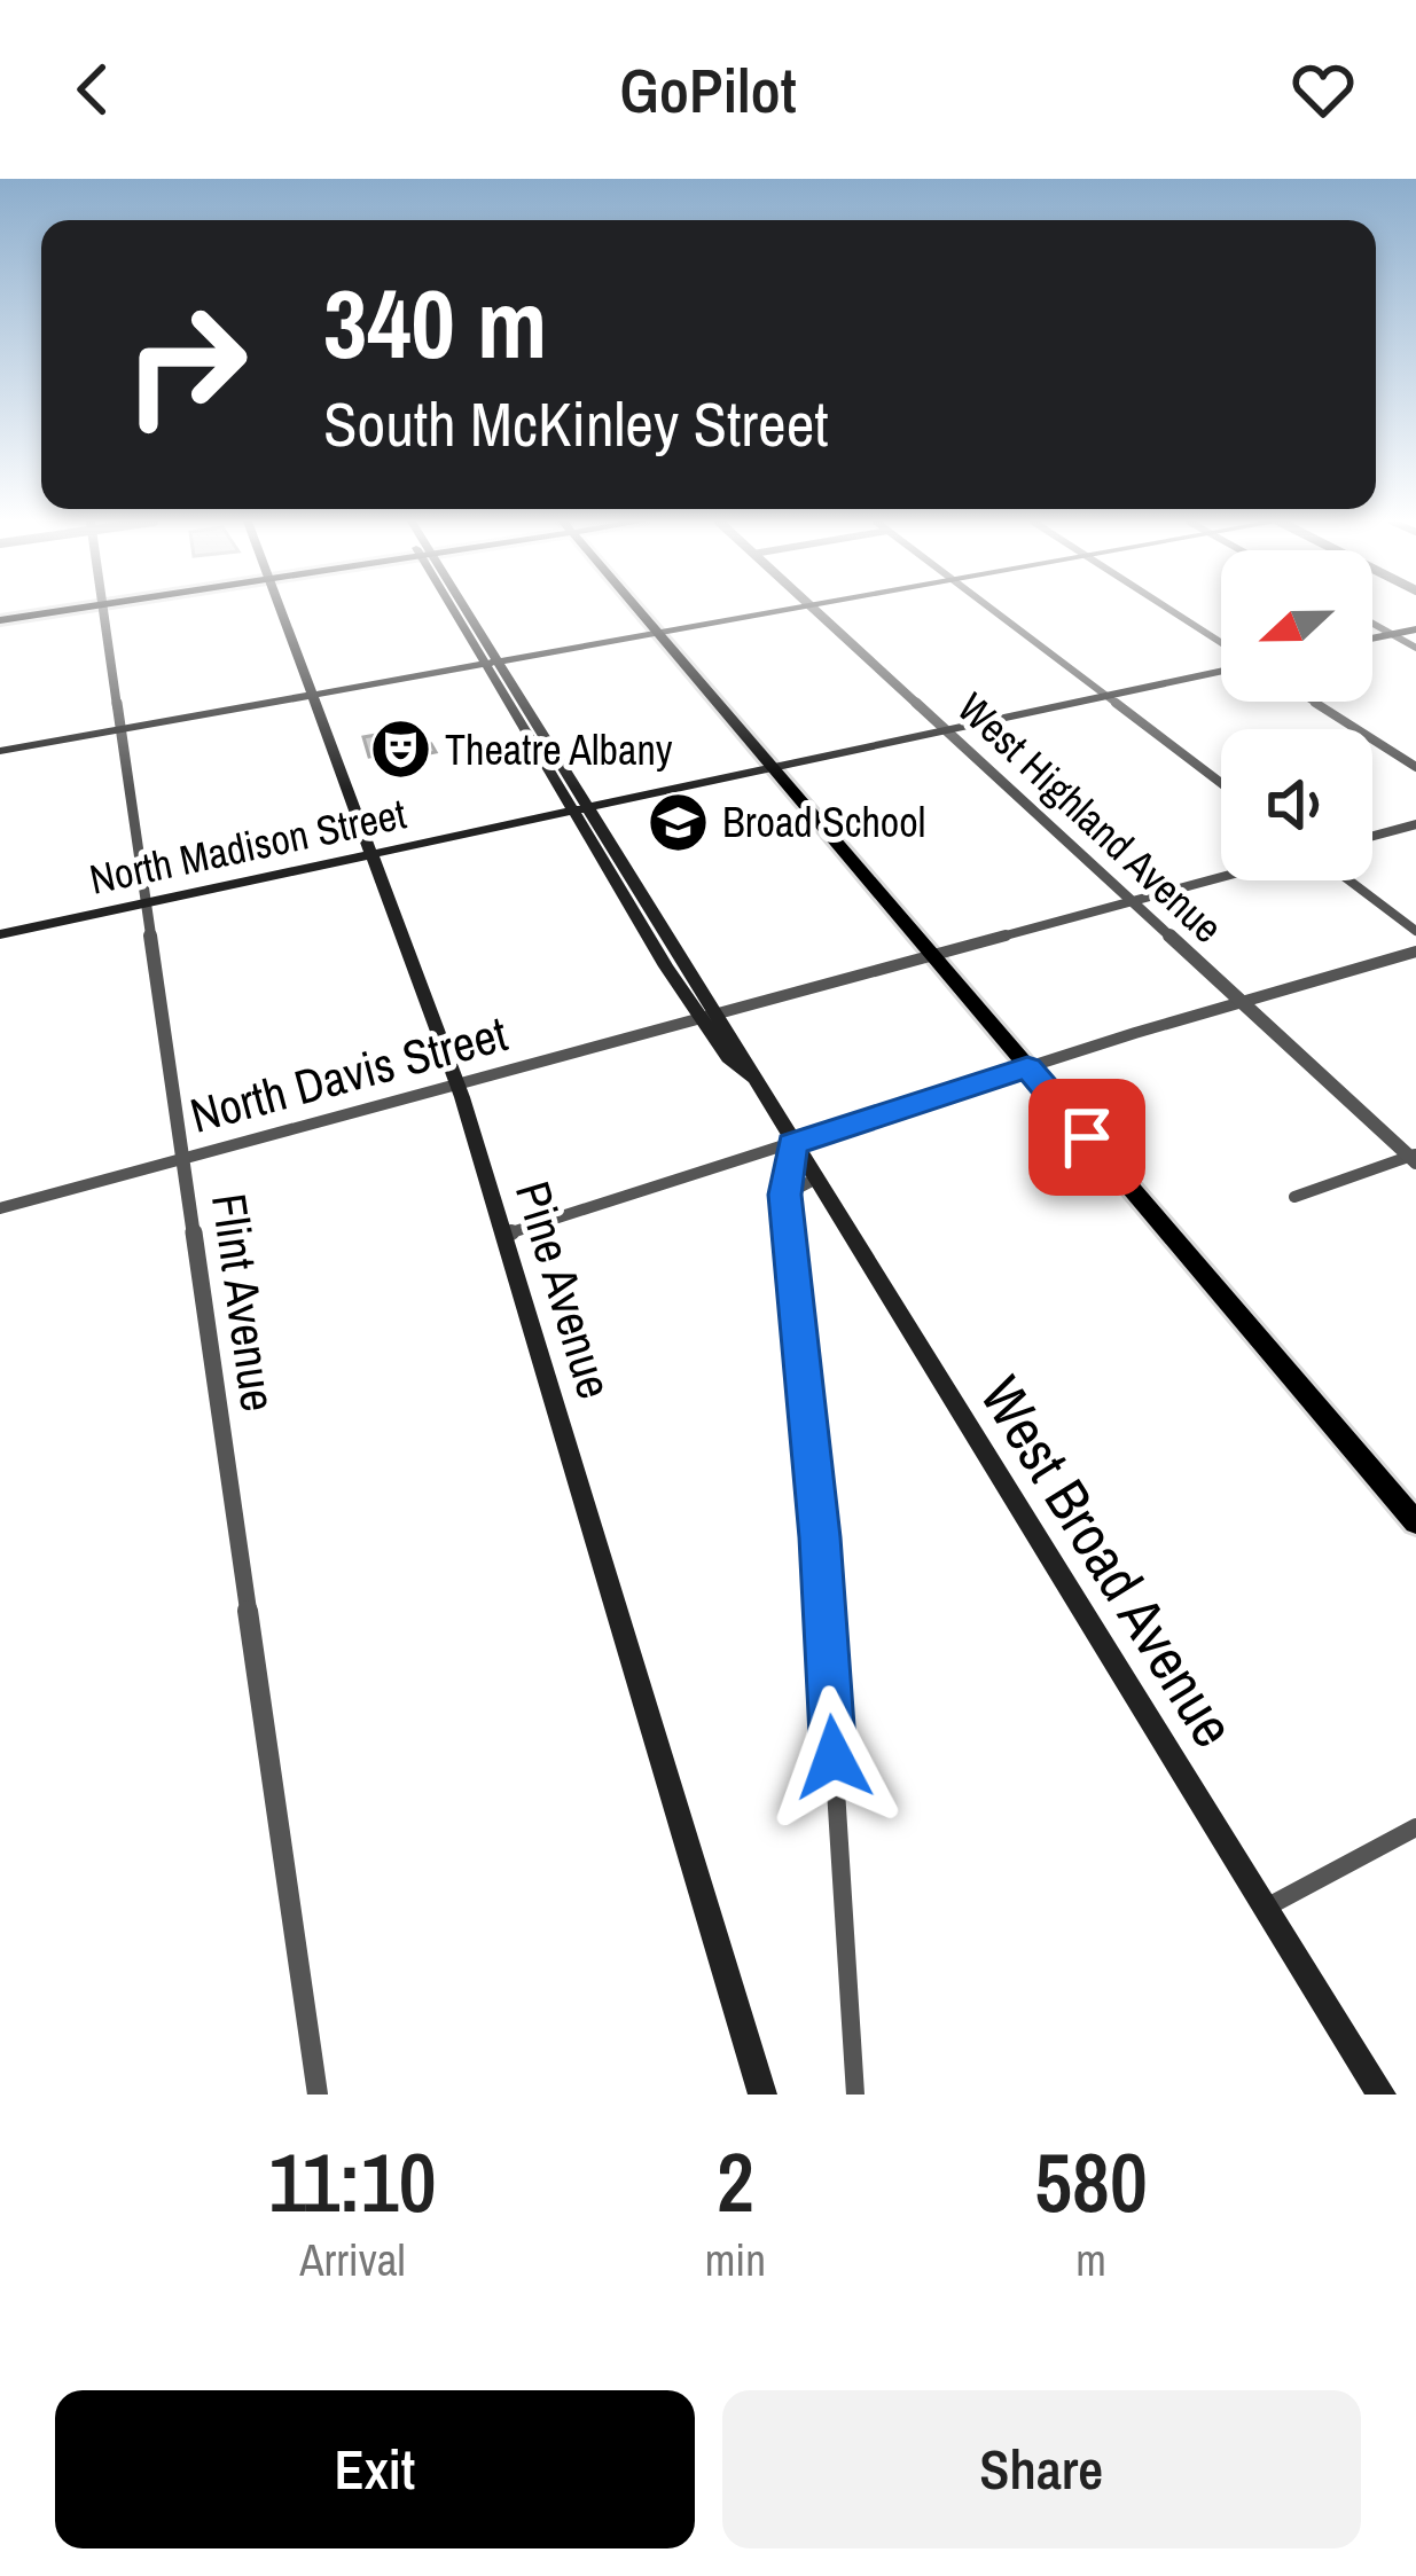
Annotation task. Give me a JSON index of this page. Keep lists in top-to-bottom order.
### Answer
{
  "streets": {
    "main road": ["North Madison Street", "Pine Avenue", "West Broad Avenue"],
    "street": ["West Highland Avenue", "North Davis Street", "Flint Avenue"]
  },
  "crossings": [
    ["West Highland Avenue", "North Madison Street"],
    ["West Highland Avenue", "North Davis Street"],
    ["North Madison Street", "Pine Avenue"],
    ["North Madison Street", "Flint Avenue"],
    ["North Madison Street", "West Broad Avenue"],
    ["North Davis Street", "Pine Avenue"],
    ["North Davis Street", "Flint Avenue"],
    ["North Davis Street", "West Broad Avenue"]
  ],
  "places": {
    "theatre": ["Theatre Albany"],
    "school or university": ["Broad School"]
  },
  "north": "left",
  "page": {
    "header": "GoPilot",
    "turn": ["340 m", "South McKinley Street"],
    "eta": [
      "11:10",
      "Arrival",
      "2",
      "min",
      "580",
      "m"
    ],
    "buttons": ["Exit", "Share"]
  }
}
